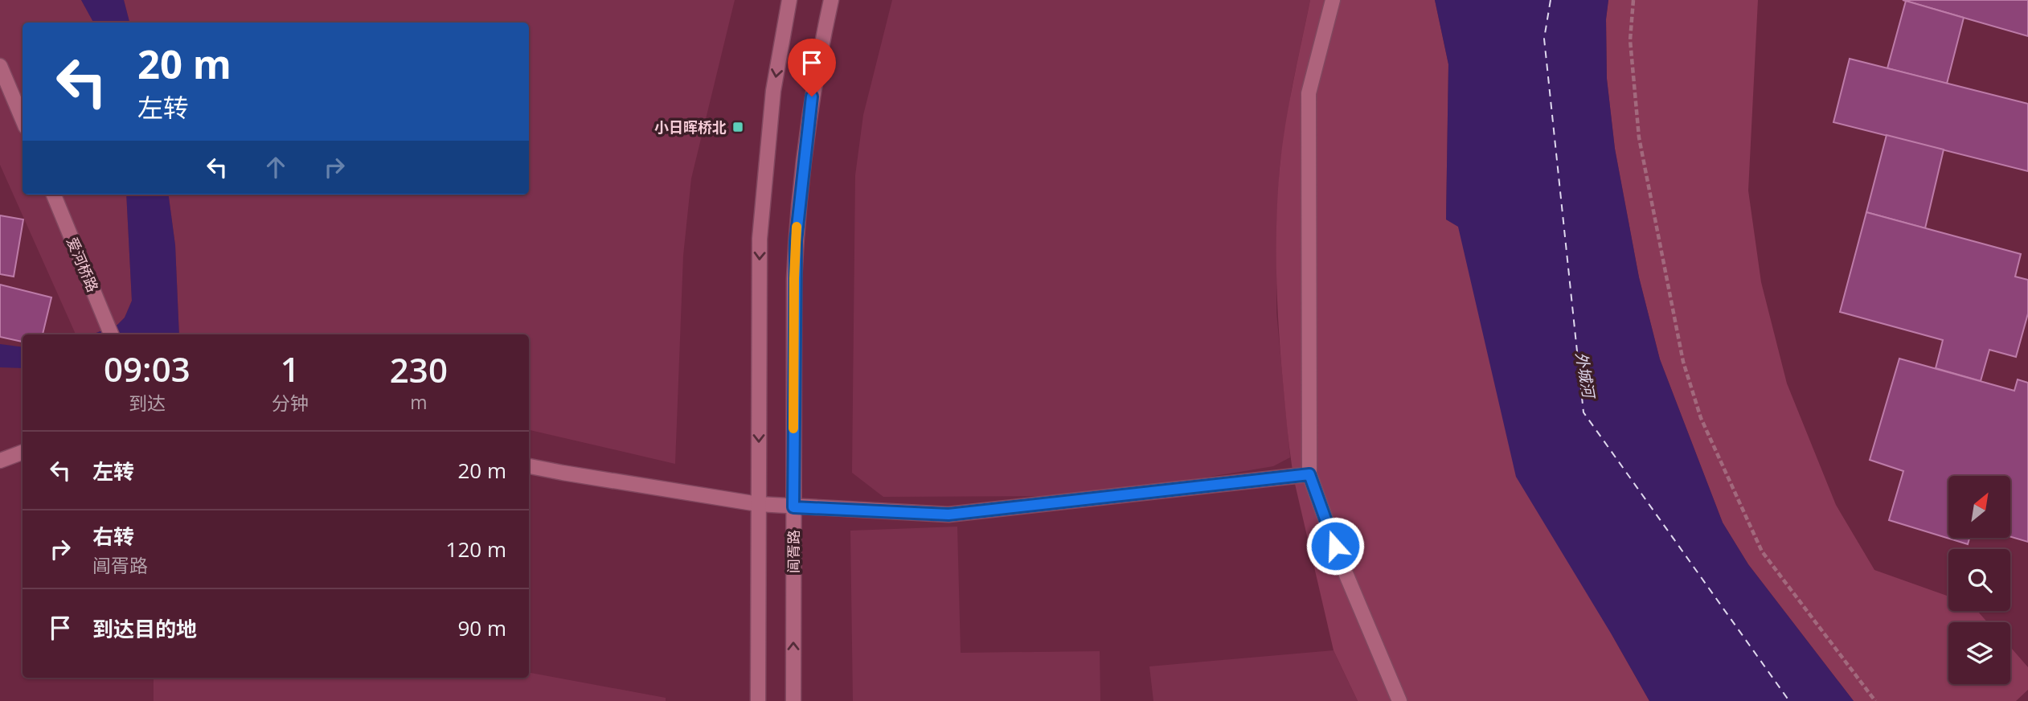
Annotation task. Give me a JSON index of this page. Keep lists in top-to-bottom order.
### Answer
{
  "streets": {
    "street": ["爱河桥路", "阊胥路"]
  },
  "water": ["外城河"],
  "places": {
    "transit": ["小日晖桥北"]
  },
  "north": "top right",
  "page": {
    "turn": ["20 m", "左转"],
    "eta": [
      "09:03",
      "到达",
      "1",
      "分钟",
      "230",
      "m"
    ],
    "list": [
      {
        "name": "左转",
        "value": "20 m"
      },
      {
        "name": "右转",
        "note": "阊胥路",
        "value": "120 m"
      },
      {
        "name": "到达目的地",
        "value": "90 m"
      }
    ]
  }
}
